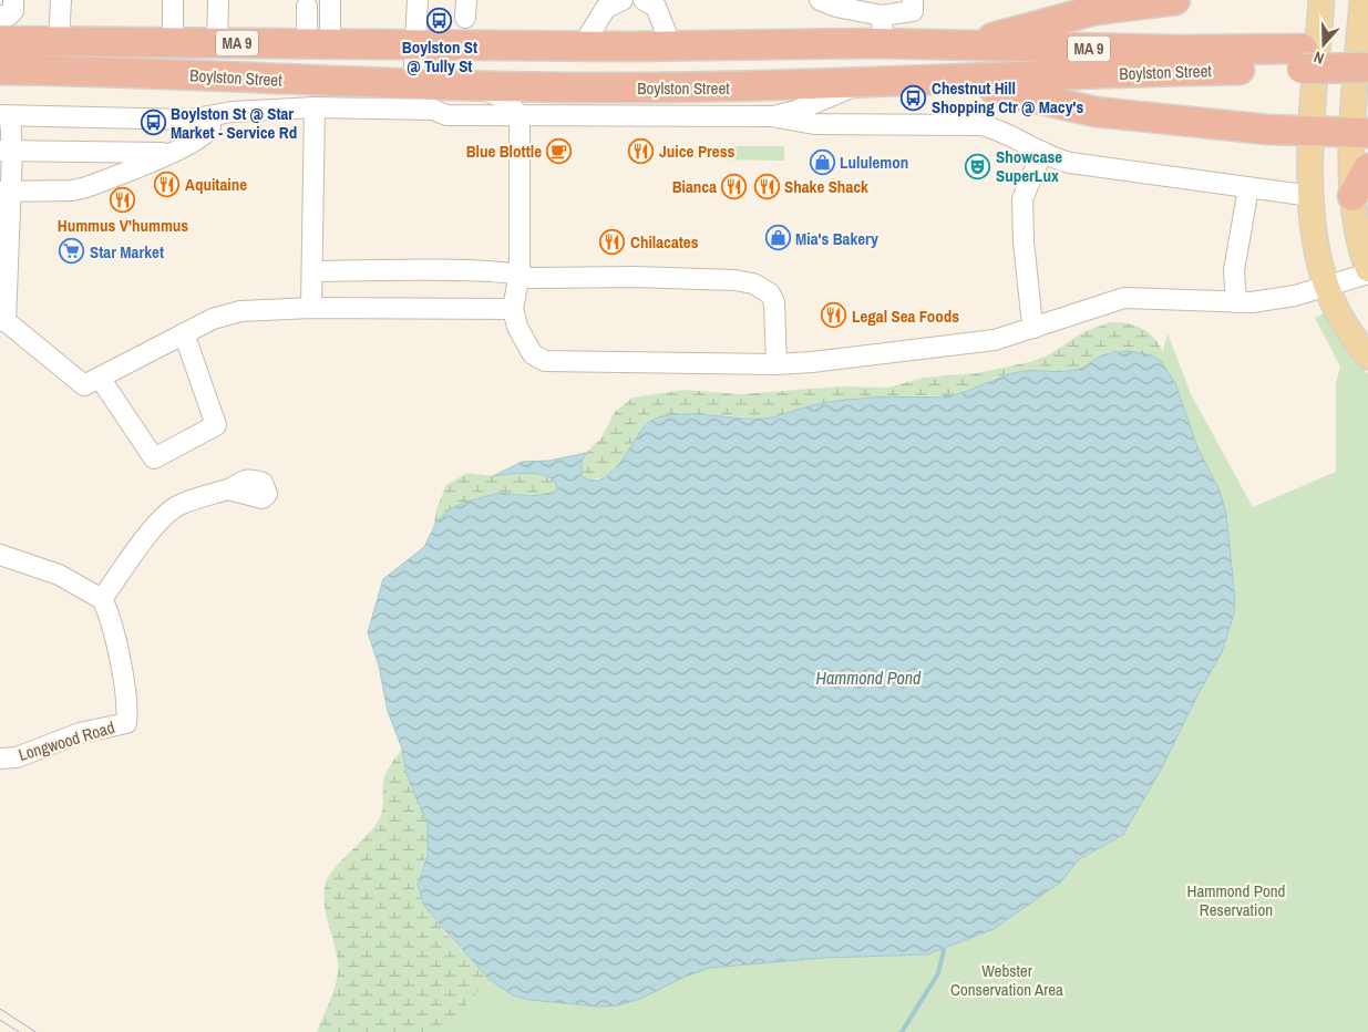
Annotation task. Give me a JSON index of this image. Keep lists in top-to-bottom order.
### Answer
{
  "streets": {
    "highway": ["MA 9", "Boylston Street"],
    "street": ["Longwood Road"]
  },
  "water": ["Hammond Pond"],
  "parks": ["Hammond Pond Reservation", "Webster Conservation Area"],
  "places": {
    "bus stop": ["Boylston St @ Tully St", "Chestnut Hill Shopping Ctr @ Macy's", "Boylston St @ Star Market - Service Rd"],
    "cafe": ["Blue Blottle"],
    "restaurant": [
      "Juice Press",
      "Aquitaine",
      "Bianca",
      "Shake Shack",
      "Hummus V'hummus",
      "Chilacates",
      "Legal Sea Foods"
    ],
    "shop": ["Lululemon", "Mia's Bakery"],
    "theatre": ["Showcase SuperLux"],
    "supermarket": ["Star Market"]
  },
  "north": "bottom"
}
